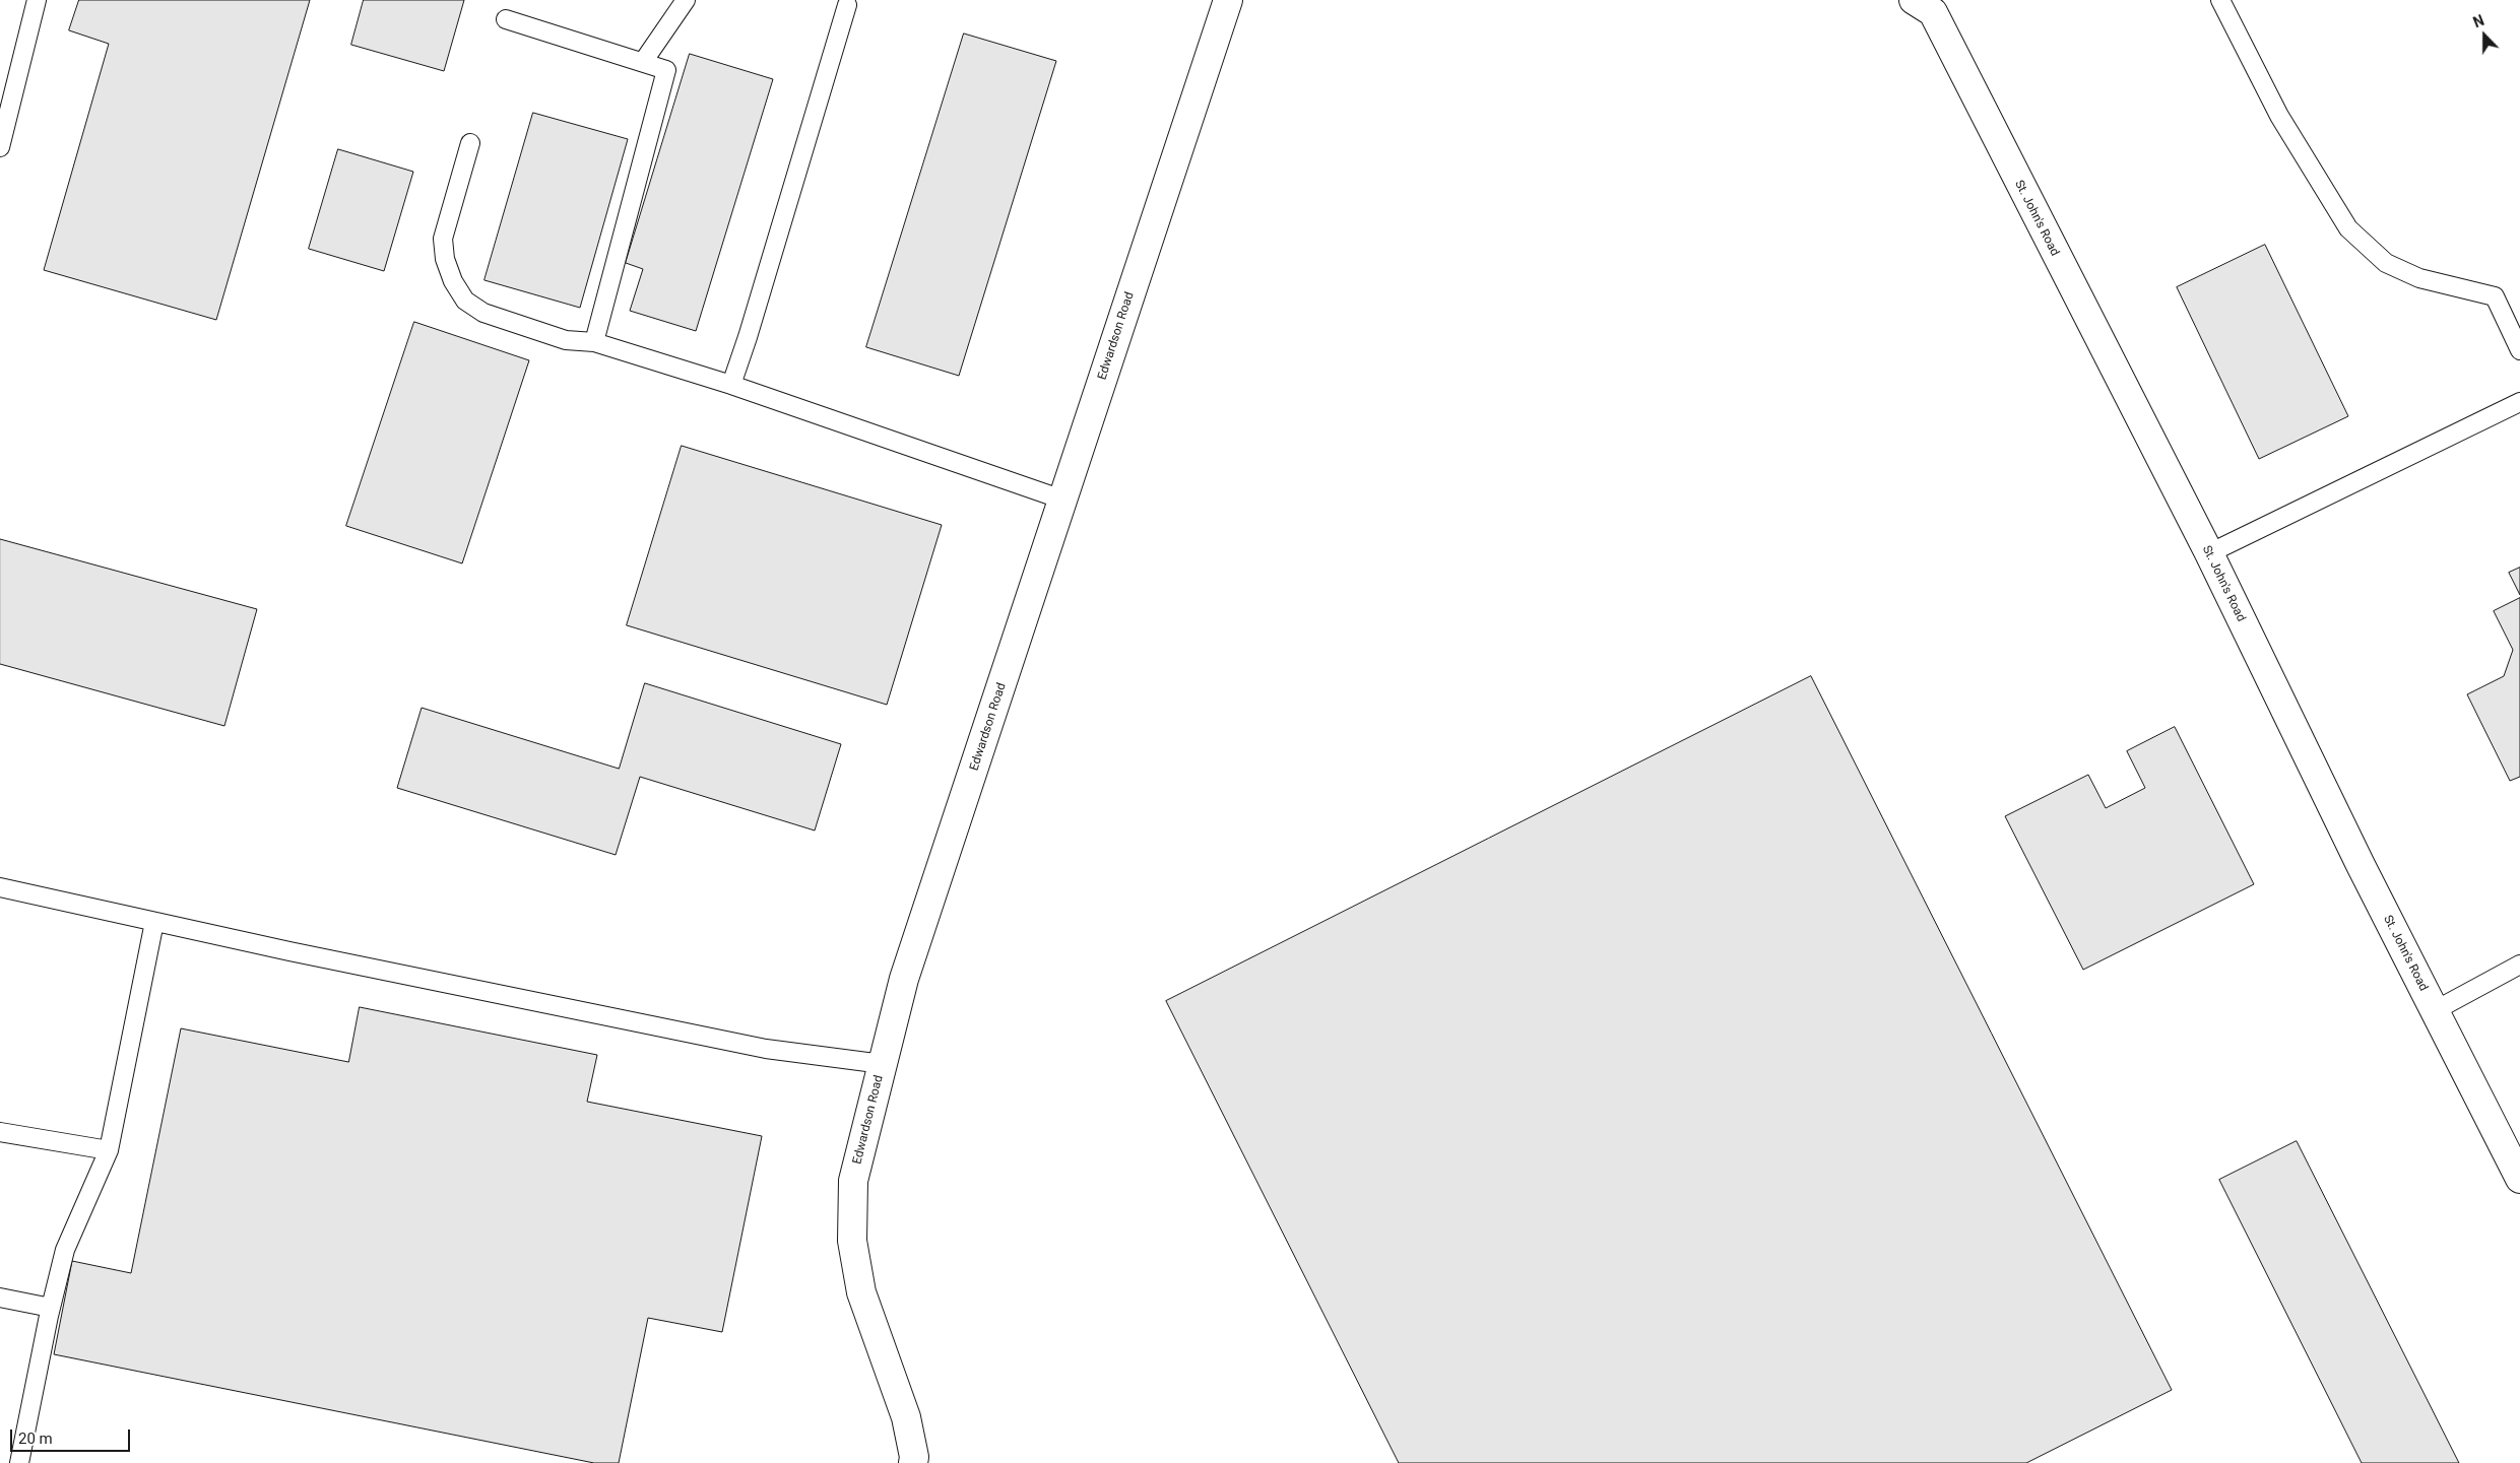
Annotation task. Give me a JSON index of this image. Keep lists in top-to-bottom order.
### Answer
{
  "streets": {
    "street": ["St. John's Road", "Edwardson Road"]
  },
  "scale_bar": "20 m",
  "north": "top"
}
